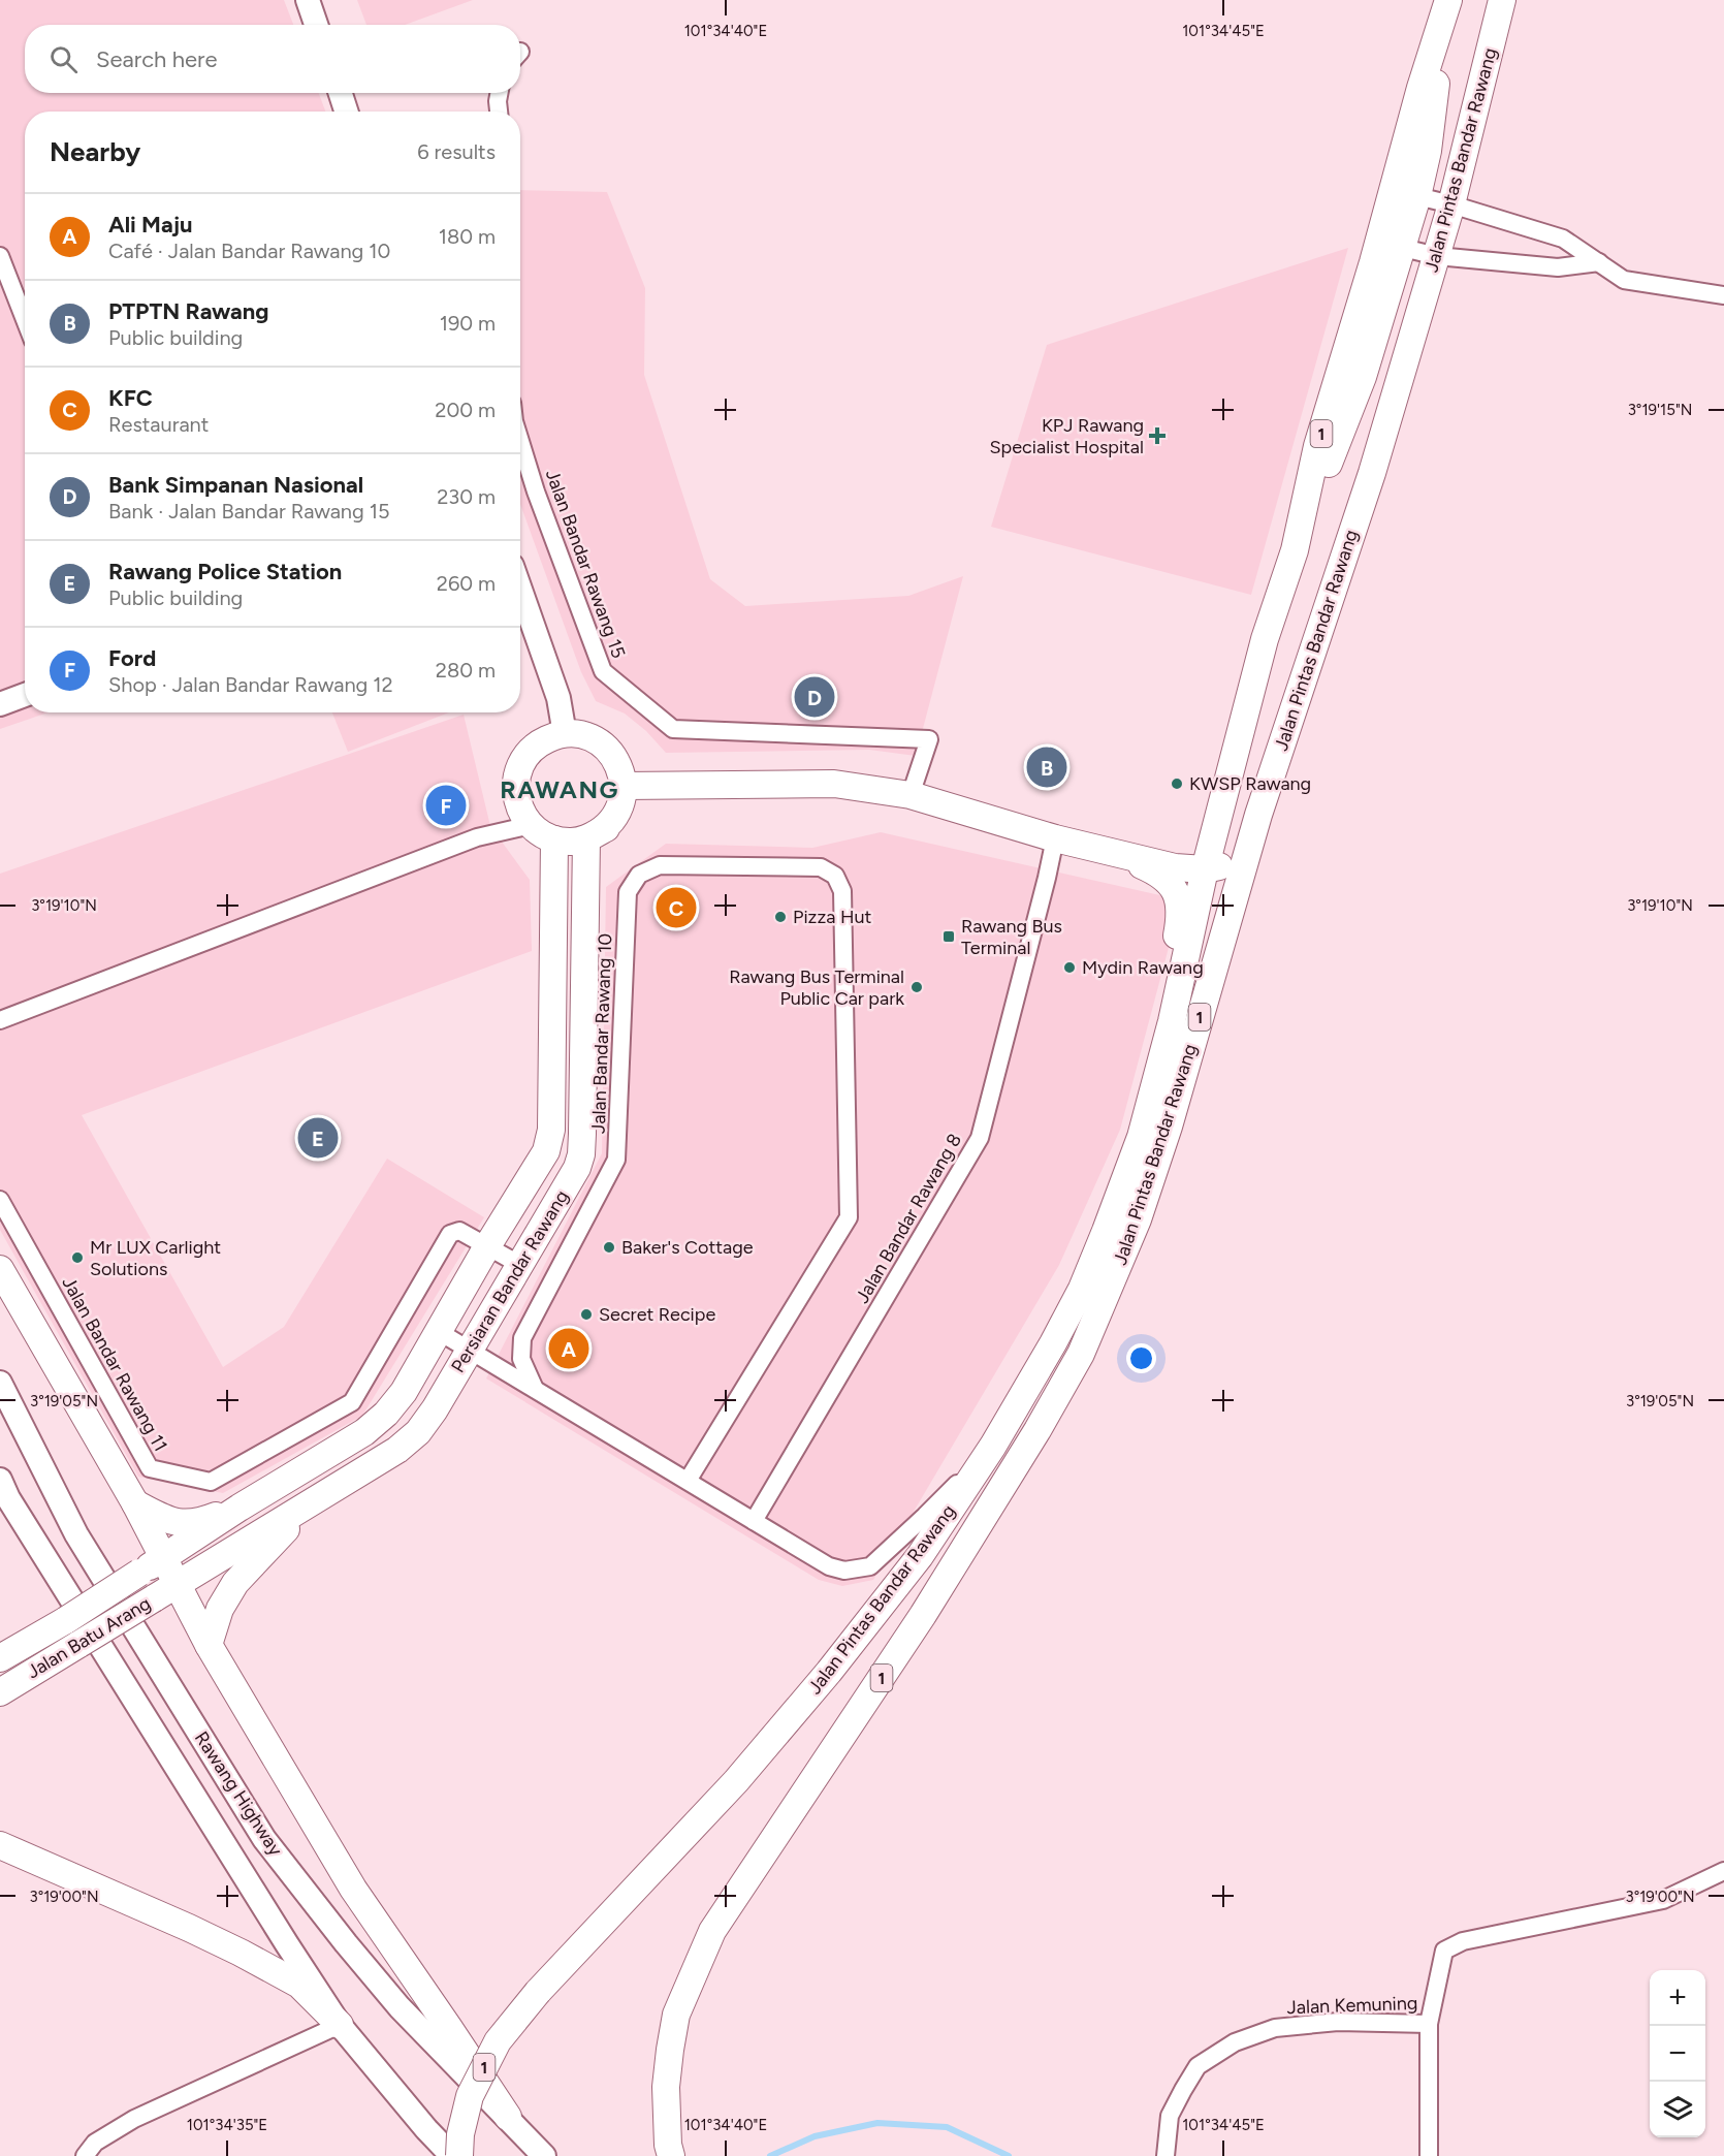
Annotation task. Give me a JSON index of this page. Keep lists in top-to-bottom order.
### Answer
{
  "streets": {
    "main road": [
      "Jalan Pintas Bandar Rawang",
      "1",
      "Persiaran Bandar Rawang",
      "Jalan Batu Arang"
    ],
    "street": [
      "Jalan Bandar Rawang 15",
      "Jalan Bandar Rawang 10",
      "Jalan Bandar Rawang 8",
      "Jalan Bandar Rawang 11",
      "Rawang Highway",
      "Jalan Kemuning"
    ]
  },
  "crossings": [
    ["Persiaran Bandar Rawang", "Jalan Bandar Rawang 11"],
    ["Persiaran Bandar Rawang", "Jalan Batu Arang"]
  ],
  "districts": ["RAWANG"],
  "places": {
    "health": ["KPJ Rawang Specialist Hospital"],
    "other": [
      "KWSP Rawang",
      "Pizza Hut",
      "Mydin Rawang",
      "Rawang Bus Terminal Public Car park",
      "Baker's Cottage",
      "Mr LUX Carlight Solutions",
      "Secret Recipe"
    ],
    "transit": ["Rawang Bus Terminal"]
  },
  "page": {
    "search": "Search here",
    "heading": ["Nearby", "6 results"],
    "list": [
      {
        "mark": "A",
        "name": "Ali Maju",
        "note": "Café · Jalan Bandar Rawang 10",
        "value": "180 m"
      },
      {
        "mark": "B",
        "name": "PTPTN Rawang",
        "note": "Public building",
        "value": "190 m"
      },
      {
        "mark": "C",
        "name": "KFC",
        "note": "Restaurant",
        "value": "200 m"
      },
      {
        "mark": "D",
        "name": "Bank Simpanan Nasional",
        "note": "Bank · Jalan Bandar Rawang 15",
        "value": "230 m"
      },
      {
        "mark": "E",
        "name": "Rawang Police Station",
        "note": "Public building",
        "value": "260 m"
      },
      {
        "mark": "F",
        "name": "Ford",
        "note": "Shop · Jalan Bandar Rawang 12",
        "value": "280 m"
      }
    ],
    "pins": [
      "D",
      "B",
      "F",
      "C",
      "E",
      "A"
    ],
    "map_buttons": ["+", "−"]
  },
  "coordinates": [
    "101°34'40\"E",
    "101°34'45\"E",
    "3°19'15\"N",
    "3°19'10\"N",
    "3°19'05\"N",
    "3°19'00\"N",
    "101°34'35\"E"
  ]
}
